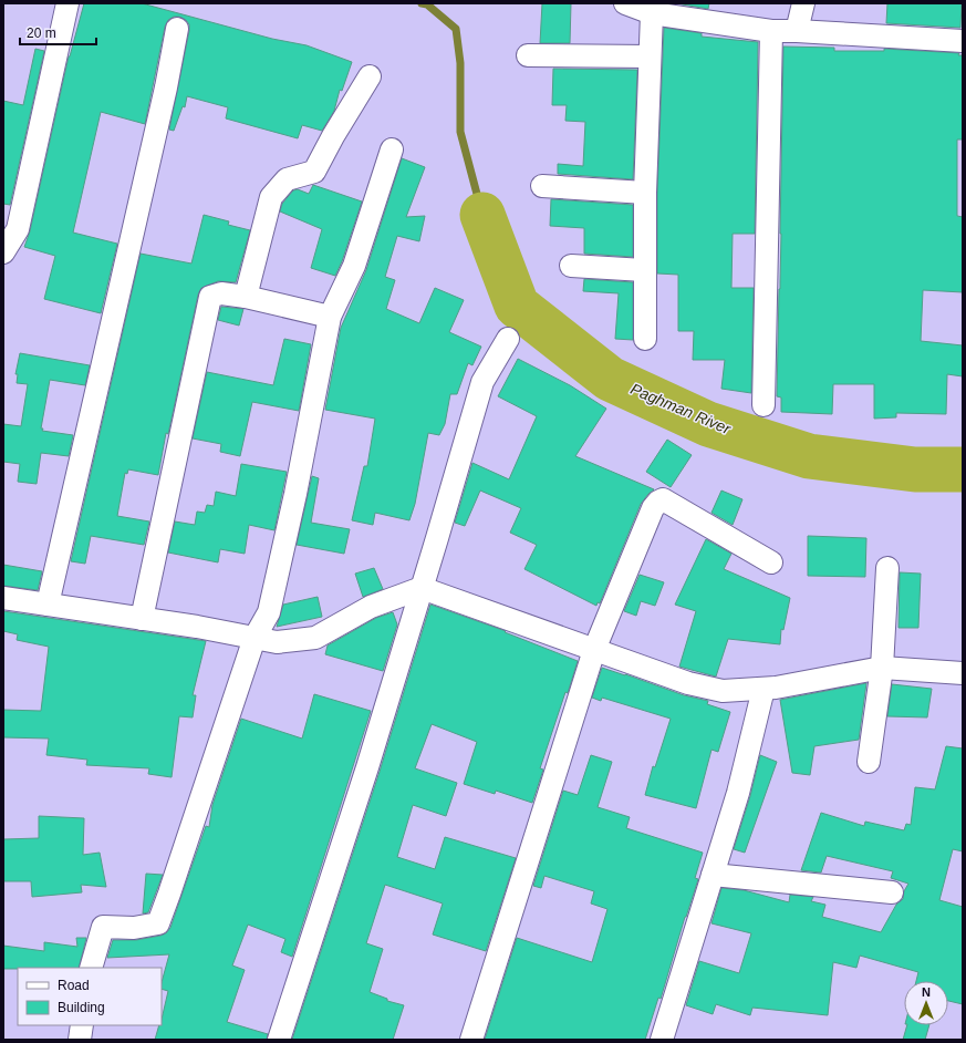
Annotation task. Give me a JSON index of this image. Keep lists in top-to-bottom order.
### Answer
{
  "water": ["Paghman River"],
  "legend": ["Road", "Building"],
  "scale_bar": "20 m",
  "north": "top"
}
